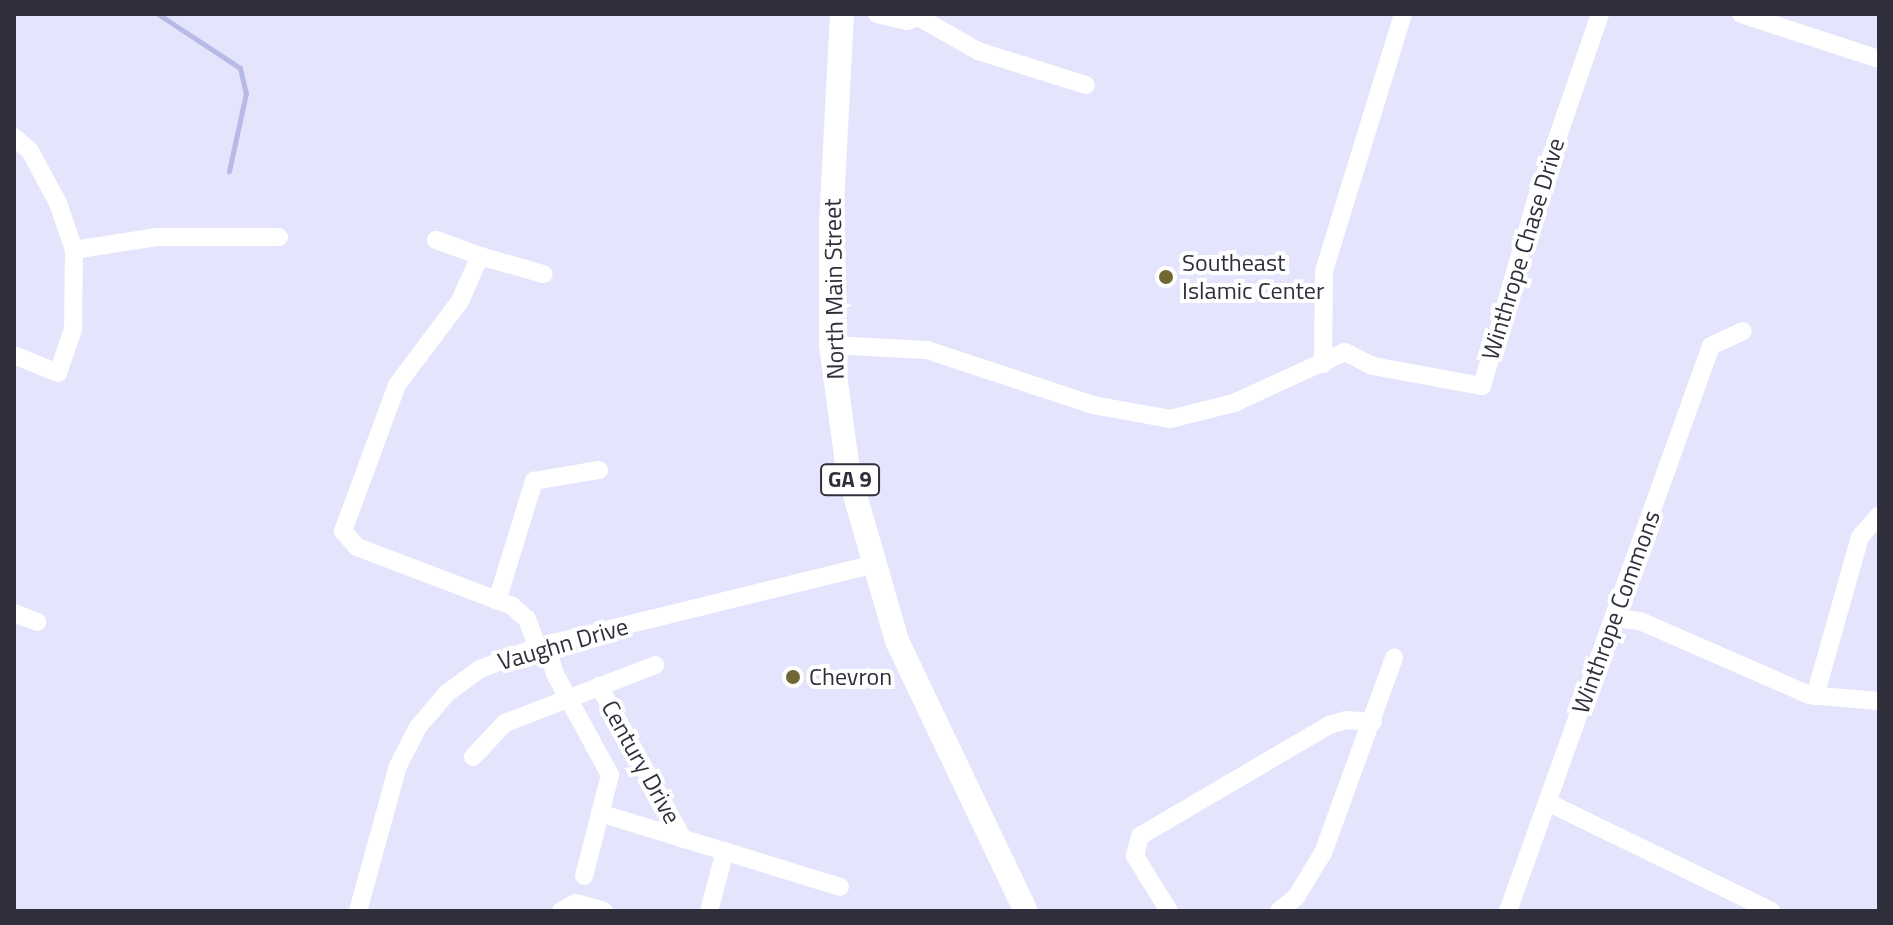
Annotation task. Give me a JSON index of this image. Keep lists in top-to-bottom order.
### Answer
{
  "streets": {
    "main road": ["North Main Street", "GA 9"],
    "street": [
      "Winthrope Chase Drive",
      "Winthrope Commons",
      "Vaughn Drive",
      "Century Drive"
    ]
  },
  "crossings": [
    ["Winthrope Chase Drive", "North Main Street"],
    ["North Main Street", "Vaughn Drive"],
    ["Vaughn Drive", "Century Drive"]
  ],
  "places": ["Southeast Islamic Center", "Chevron"]
}
